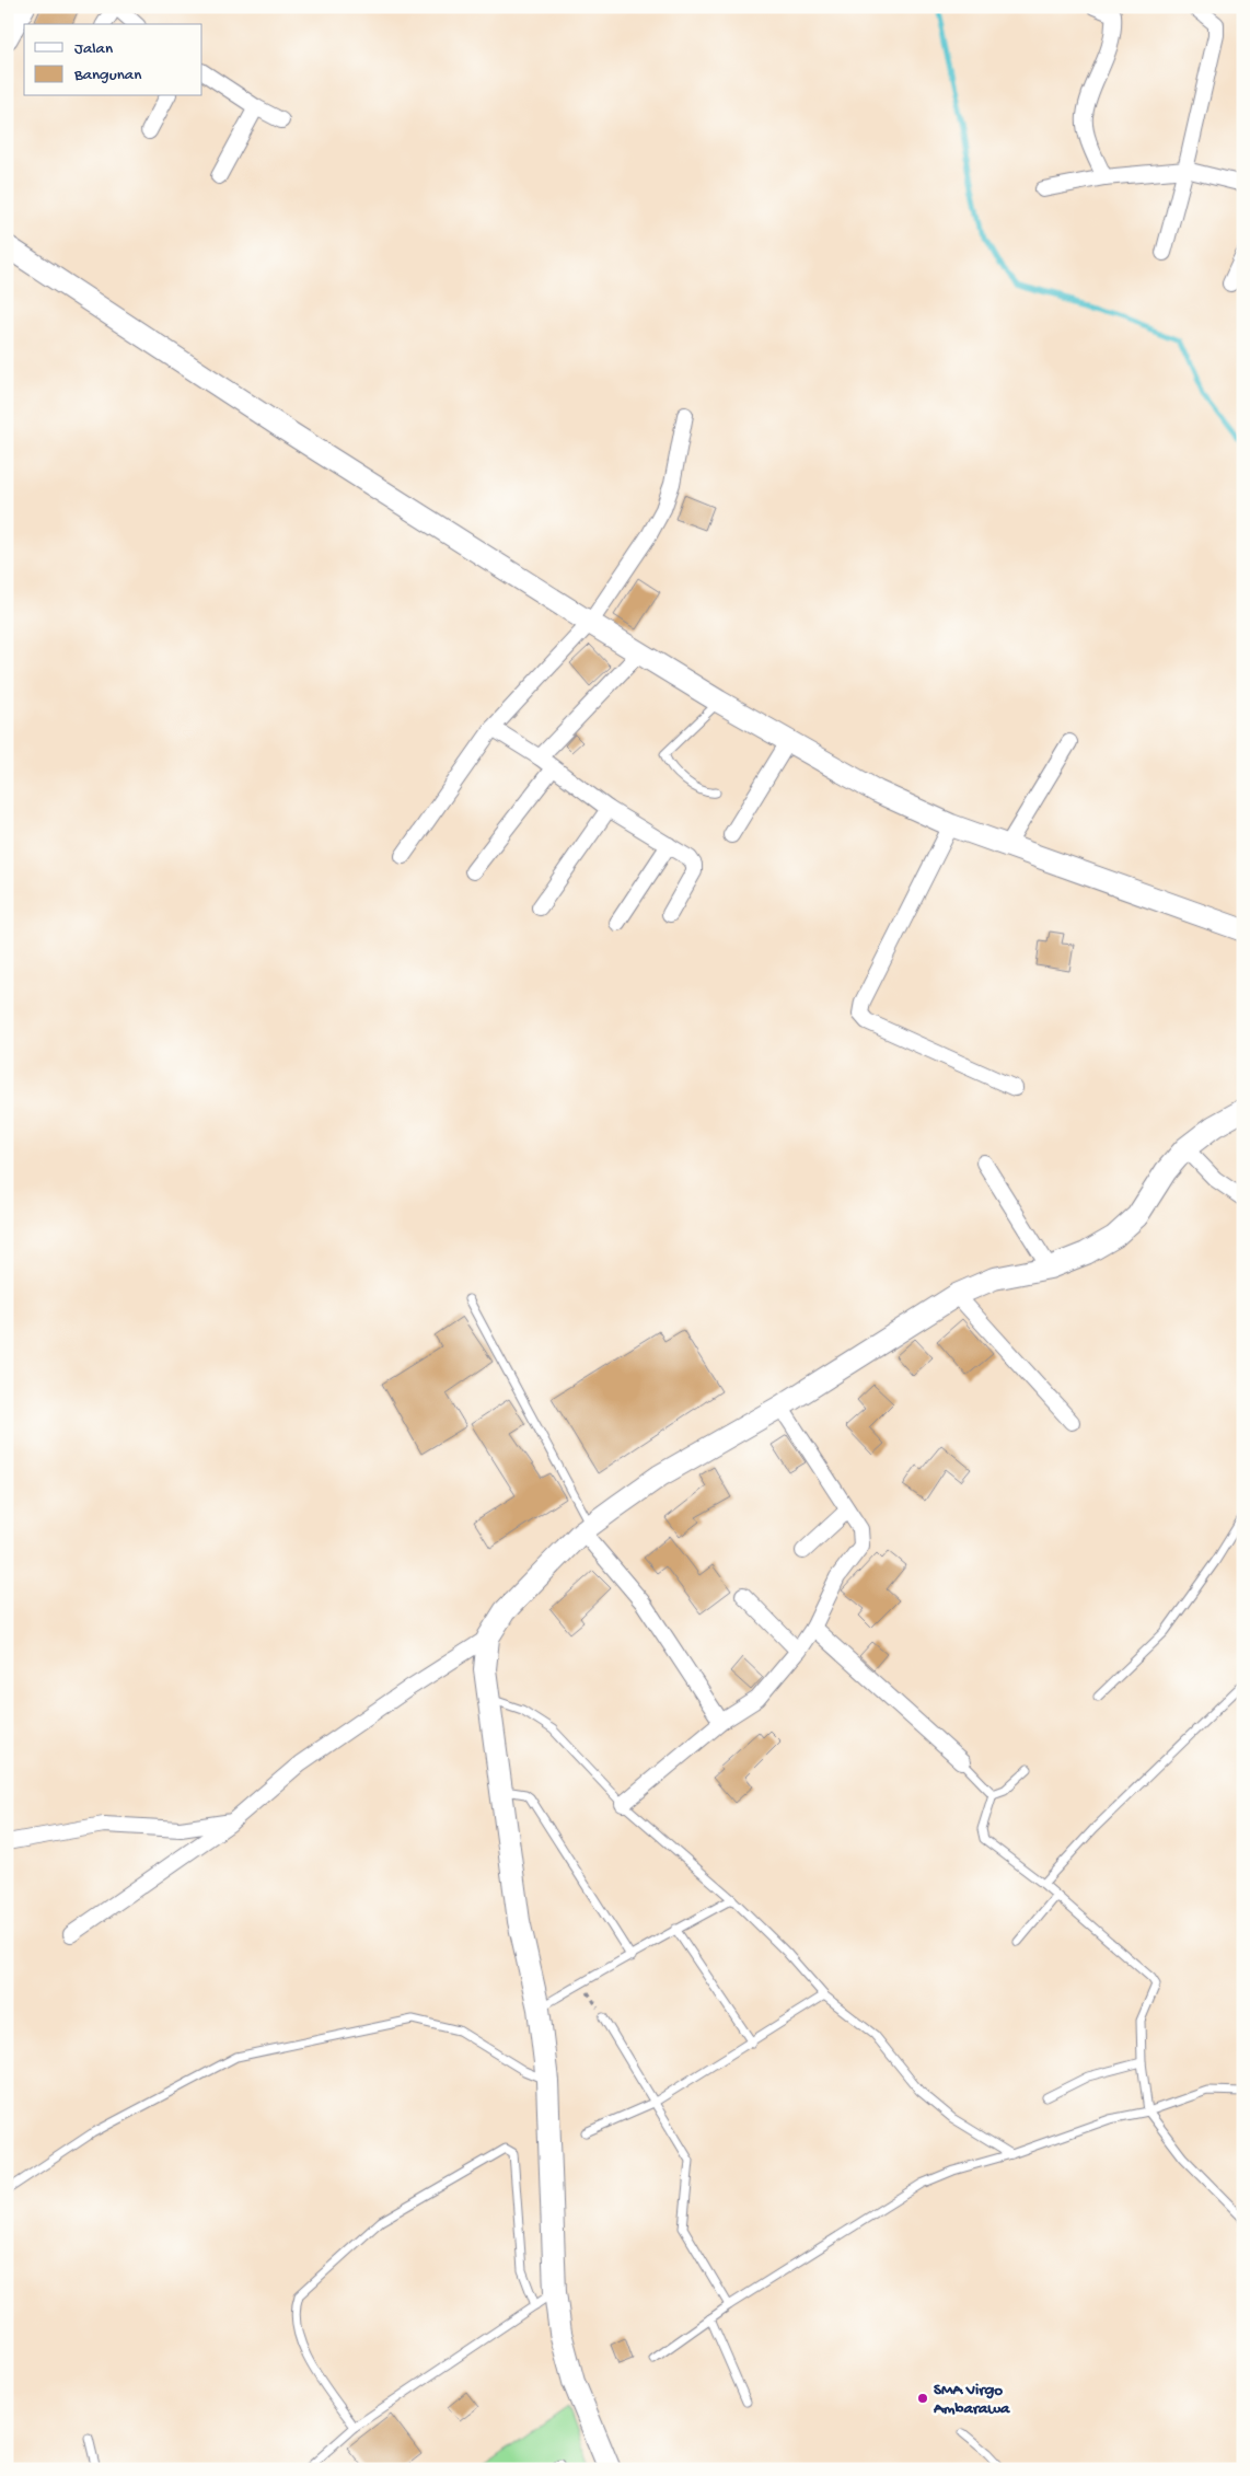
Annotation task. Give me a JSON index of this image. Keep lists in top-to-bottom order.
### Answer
{
  "places": ["SMA Virgo Ambarawa"],
  "legend": ["Jalan", "Bangunan"]
}
